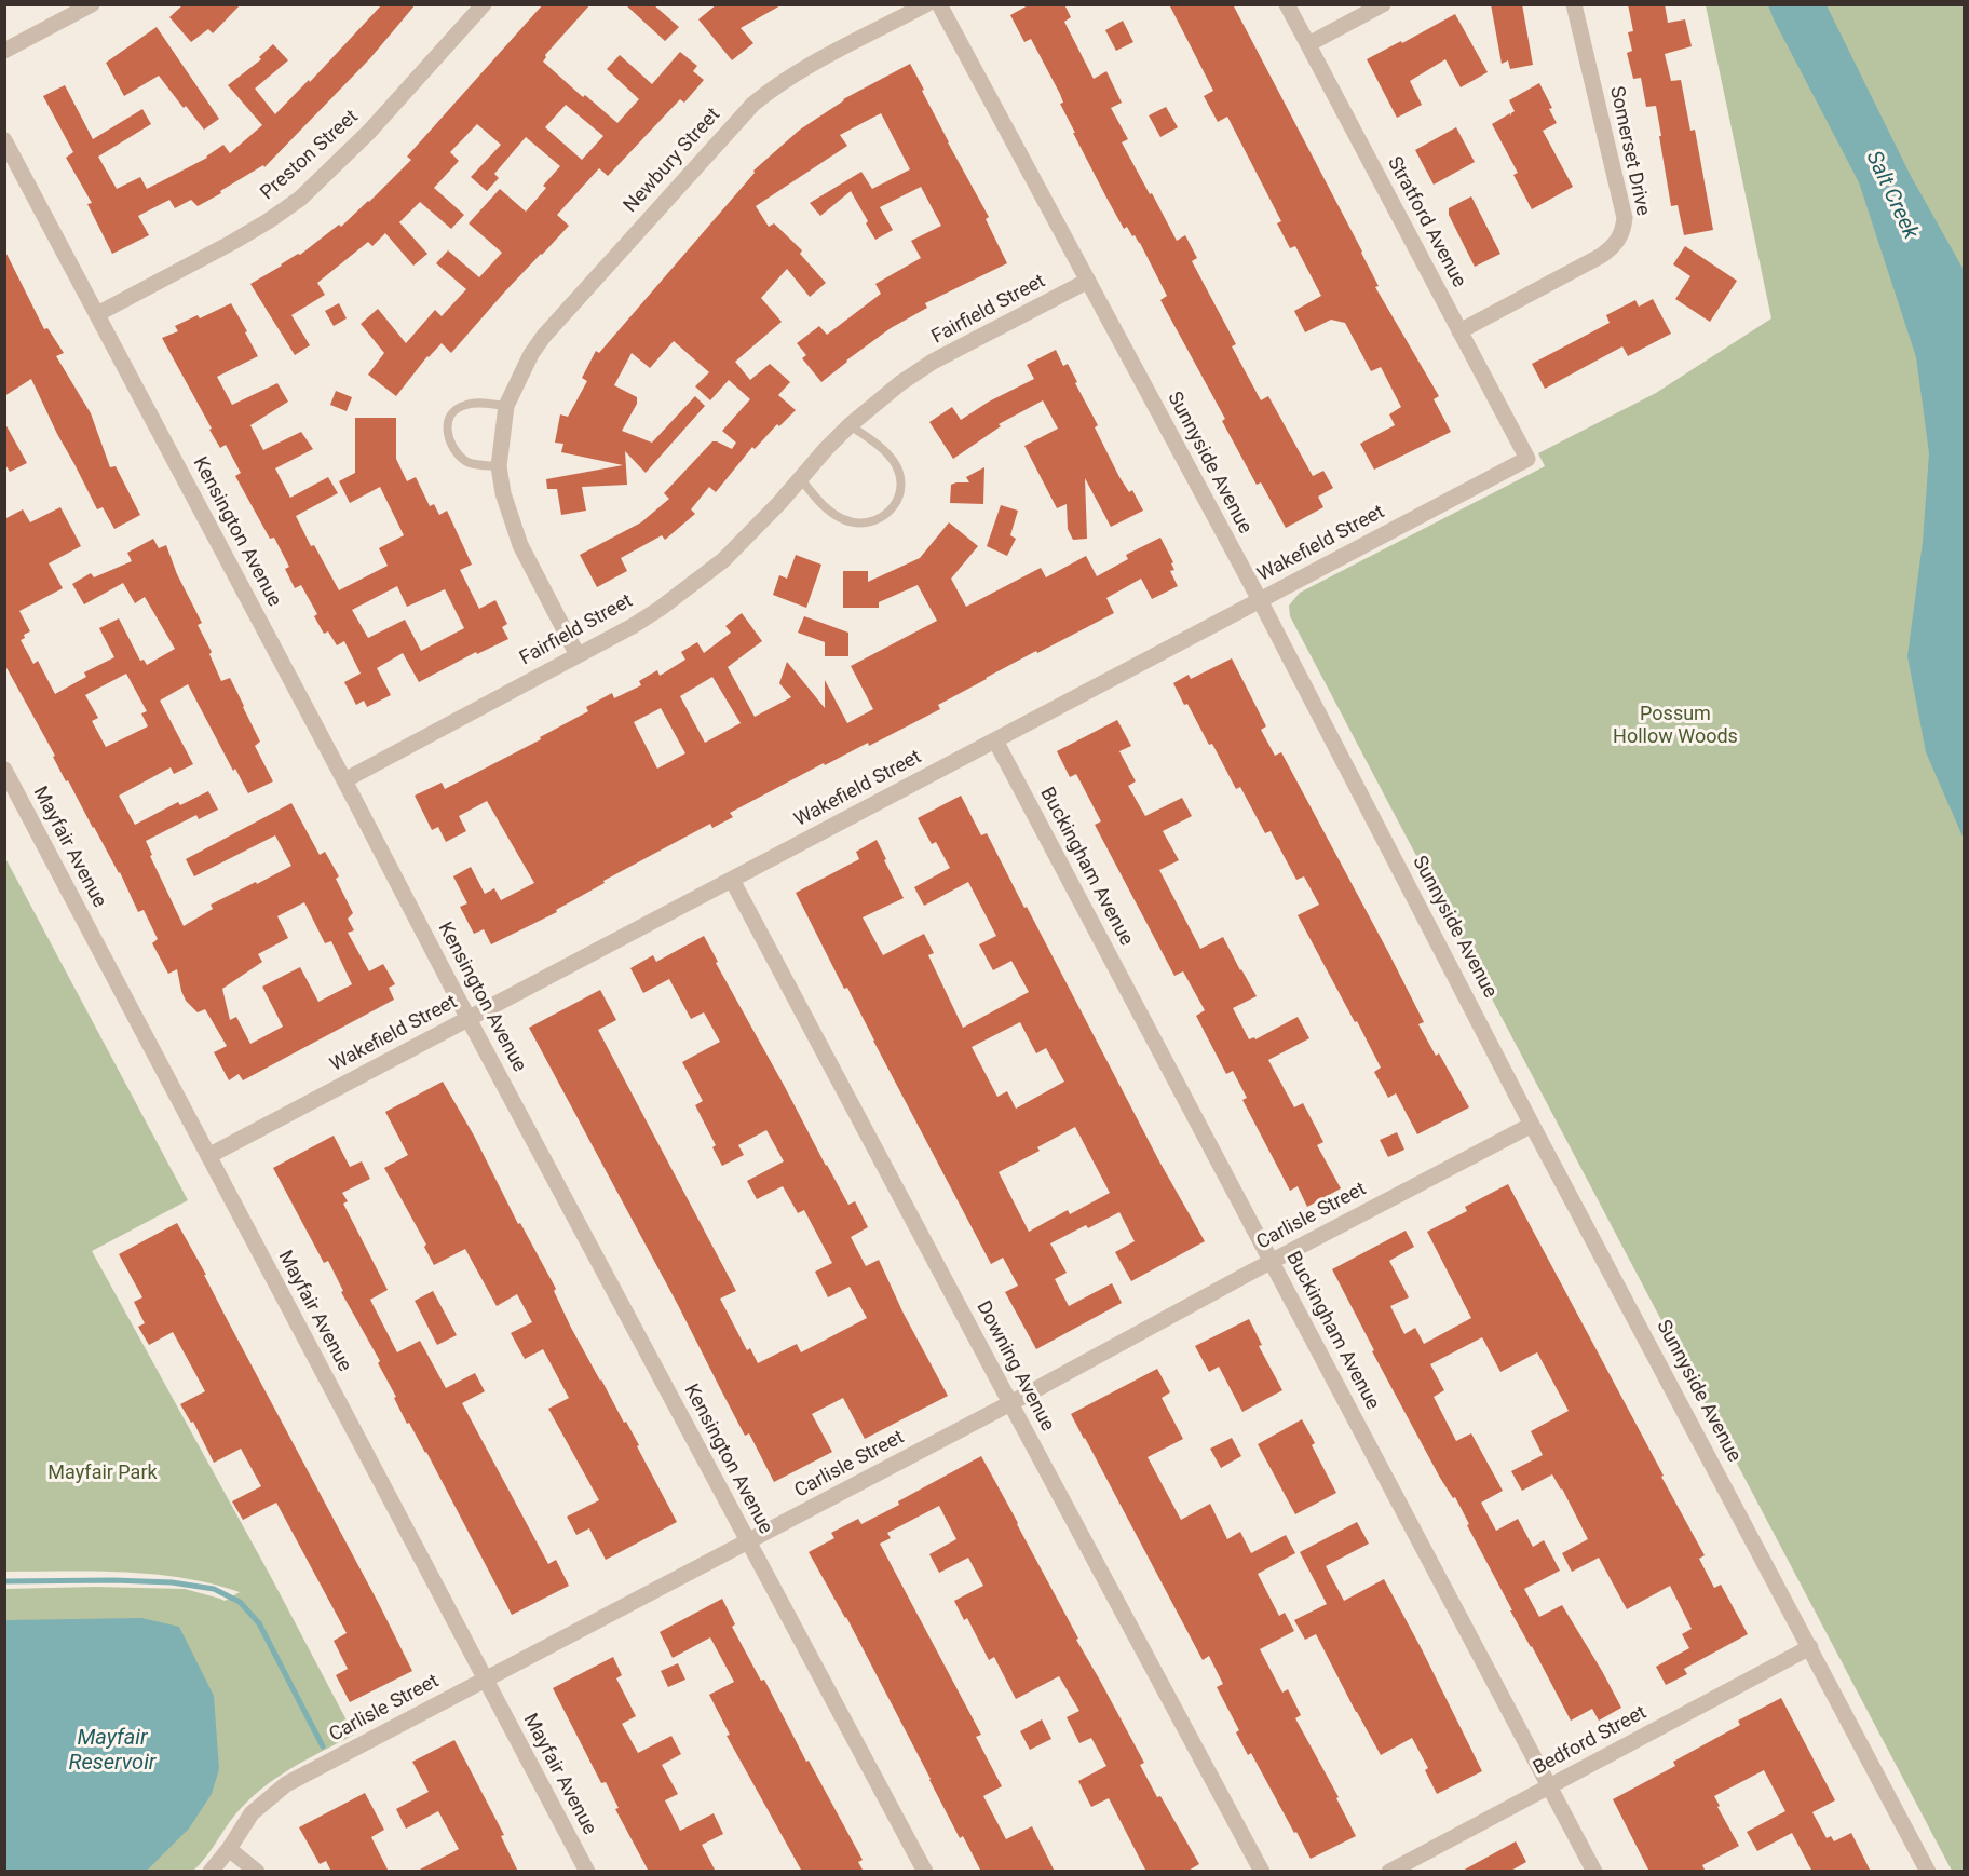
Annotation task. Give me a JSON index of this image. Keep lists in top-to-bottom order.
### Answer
{
  "streets": {
    "street": [
      "Somerset Drive",
      "Preston Street",
      "Newbury Street",
      "Stratford Avenue",
      "Fairfield Street",
      "Sunnyside Avenue",
      "Kensington Avenue",
      "Wakefield Street",
      "Mayfair Avenue",
      "Buckingham Avenue",
      "Carlisle Street",
      "Downing Avenue",
      "Bedford Street"
    ]
  },
  "crossings": [
    ["Somerset Drive", "Stratford Avenue"],
    ["Preston Street", "Kensington Avenue"],
    ["Newbury Street", "Fairfield Street"],
    ["Stratford Avenue", "Wakefield Street"],
    ["Fairfield Street", "Sunnyside Avenue"],
    ["Fairfield Street", "Kensington Avenue"],
    ["Sunnyside Avenue", "Wakefield Street"],
    ["Sunnyside Avenue", "Carlisle Street"],
    ["Sunnyside Avenue", "Bedford Street"],
    ["Kensington Avenue", "Wakefield Street"],
    ["Kensington Avenue", "Carlisle Street"],
    ["Wakefield Street", "Mayfair Avenue"],
    ["Wakefield Street", "Buckingham Avenue"],
    ["Wakefield Street", "Downing Avenue"],
    ["Mayfair Avenue", "Carlisle Street"],
    ["Buckingham Avenue", "Carlisle Street"],
    ["Buckingham Avenue", "Bedford Street"],
    ["Carlisle Street", "Downing Avenue"]
  ],
  "water": ["Salt Creek", "Mayfair Reservoir"],
  "parks": ["Possum Hollow Woods", "Mayfair Park"]
}
